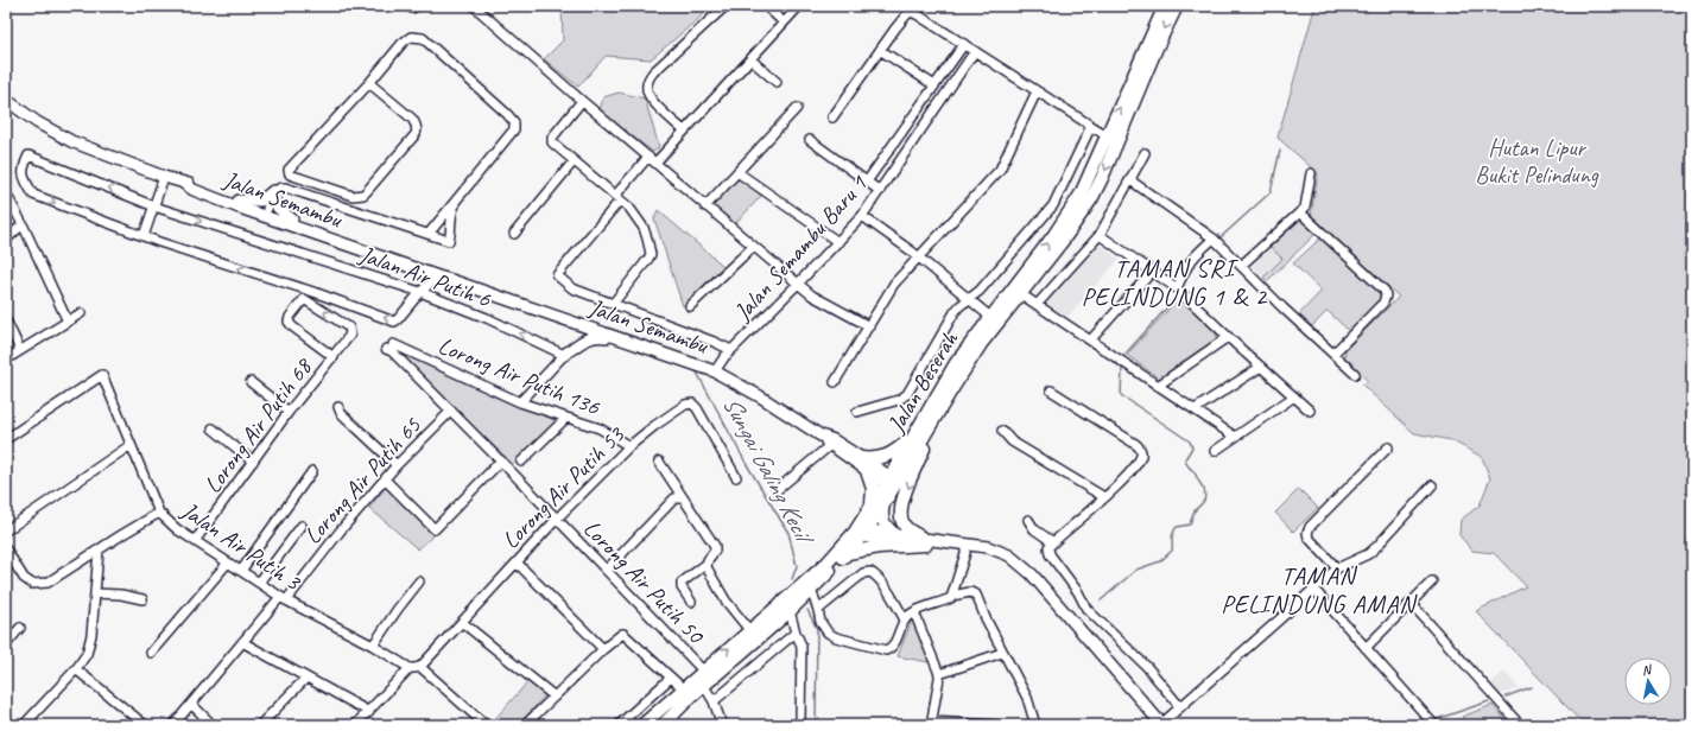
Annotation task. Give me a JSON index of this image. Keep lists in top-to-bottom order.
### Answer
{
  "streets": {
    "highway": ["Jalan Beserah"],
    "main road": ["Jalan Semambu"],
    "street": [
      "Jalan Semambu Baru 1",
      "Jalan Air Putih 6",
      "Lorong Air Putih 136",
      "Lorong Air Putih 68",
      "Lorong Air Putih 65",
      "Lorong Air Putih 53",
      "Jalan Air Putih 3",
      "Lorong Air Putih 50"
    ]
  },
  "crossings": [
    ["Jalan Semambu", "Jalan Semambu Baru 1"],
    ["Jalan Semambu", "Jalan Beserah"],
    ["Lorong Air Putih 136", "Lorong Air Putih 53"],
    ["Lorong Air Putih 136", "Lorong Air Putih 50"],
    ["Jalan Beserah", "Lorong Air Putih 50"],
    ["Lorong Air Putih 68", "Jalan Air Putih 3"],
    ["Lorong Air Putih 65", "Jalan Air Putih 3"],
    ["Lorong Air Putih 65", "Lorong Air Putih 50"],
    ["Lorong Air Putih 53", "Lorong Air Putih 50"]
  ],
  "districts": ["TAMAN SRI PELINDUNG 1 & 2", "TAMAN PELINDUNG AMAN"],
  "water": ["Sungai Galing Kecil"],
  "parks": ["Hutan Lipur Bukit Pelindung"],
  "north": "top"
}
